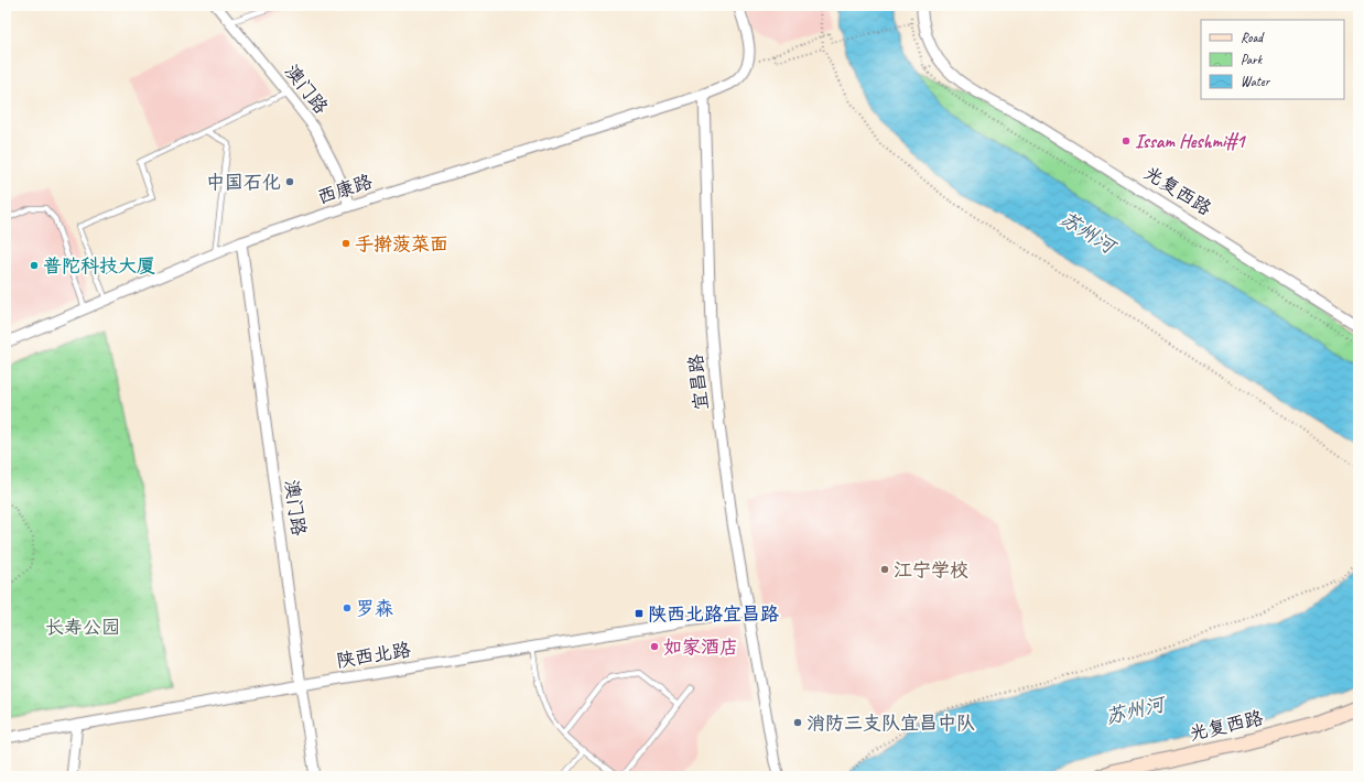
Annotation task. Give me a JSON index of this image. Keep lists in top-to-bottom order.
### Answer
{
  "streets": {
    "main road": ["光复西路"],
    "street": [
      "澳门路",
      "西康路",
      "宜昌路",
      "陕西北路"
    ]
  },
  "crossings": [
    ["澳门路", "西康路"],
    ["澳门路", "陕西北路"],
    ["西康路", "宜昌路"],
    ["宜昌路", "陕西北路"]
  ],
  "water": ["苏州河"],
  "parks": ["长寿公园"],
  "places": {
    "other": [
      "Issam Heshmi#1",
      "中国石化",
      "手擀菠菜面",
      "普陀科技大厦",
      "江宁学校",
      "罗森",
      "如家酒店",
      "消防三支队宜昌中队"
    ],
    "transit": ["陕西北路宜昌路"]
  },
  "legend": ["Road", "Park", "Water"]
}
